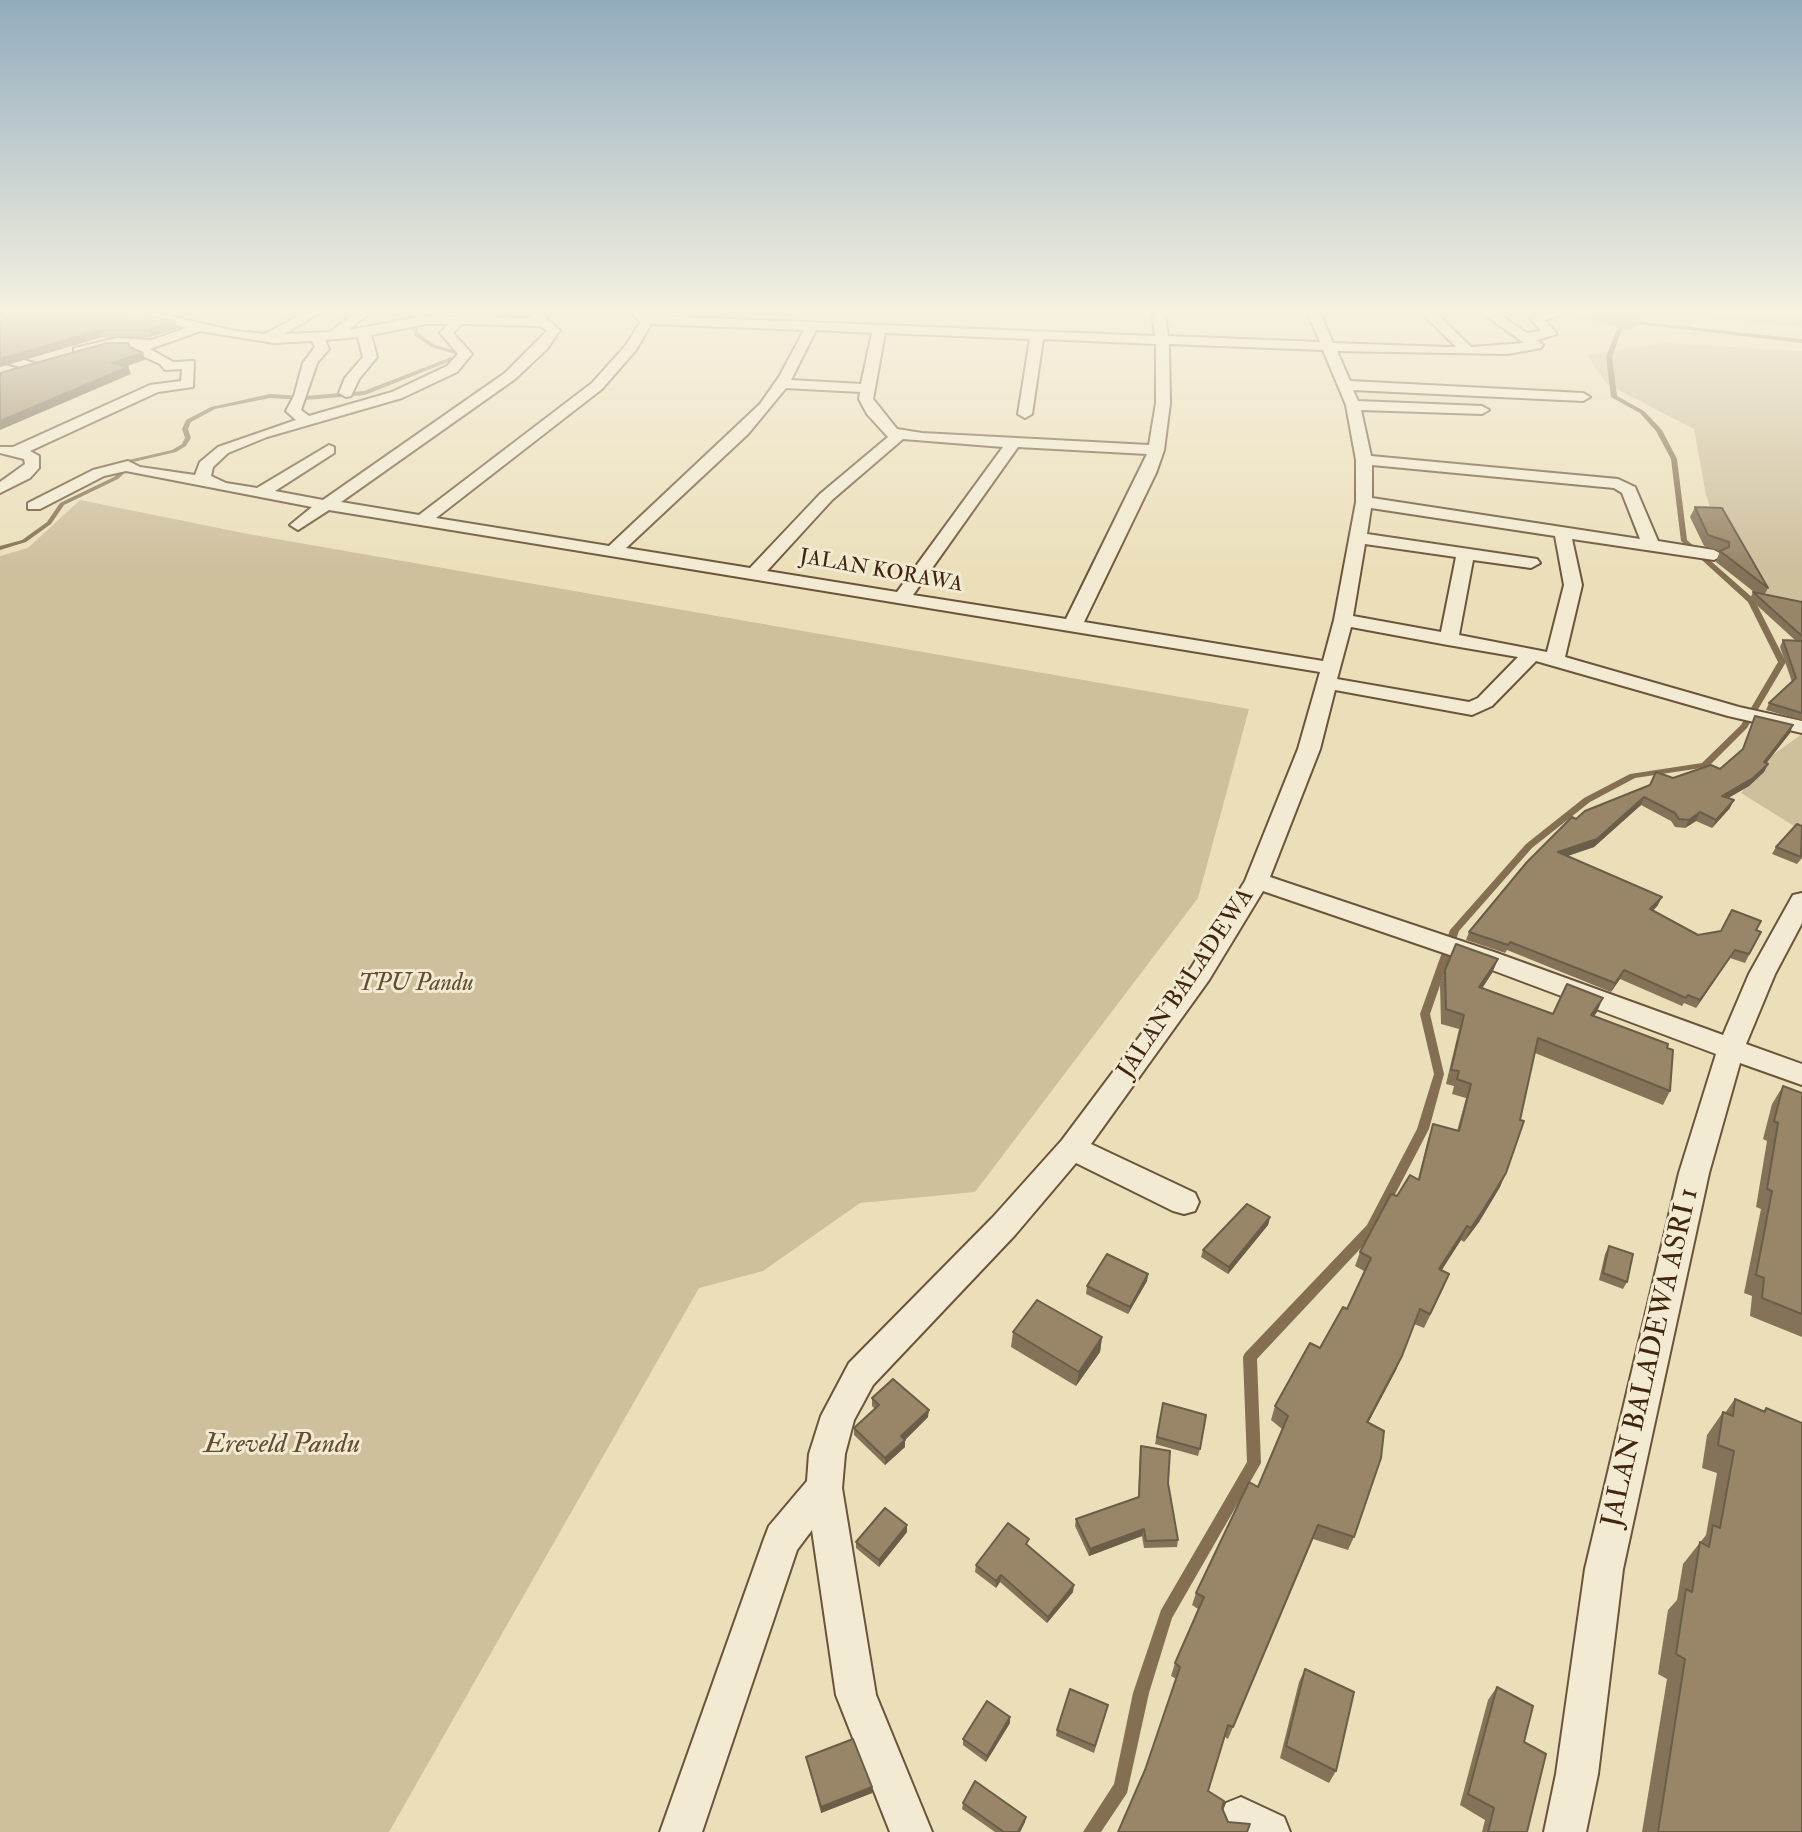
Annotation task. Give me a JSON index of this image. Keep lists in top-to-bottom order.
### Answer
{
  "streets": {
    "street": ["JALAN KORAWA", "JALAN BALADEWA", "JALAN BALADEWA ASRI 1"]
  },
  "crossings": [
    ["JALAN KORAWA", "JALAN BALADEWA"]
  ],
  "parks": ["TPU Pandu", "Ereveld Pandu"]
}
